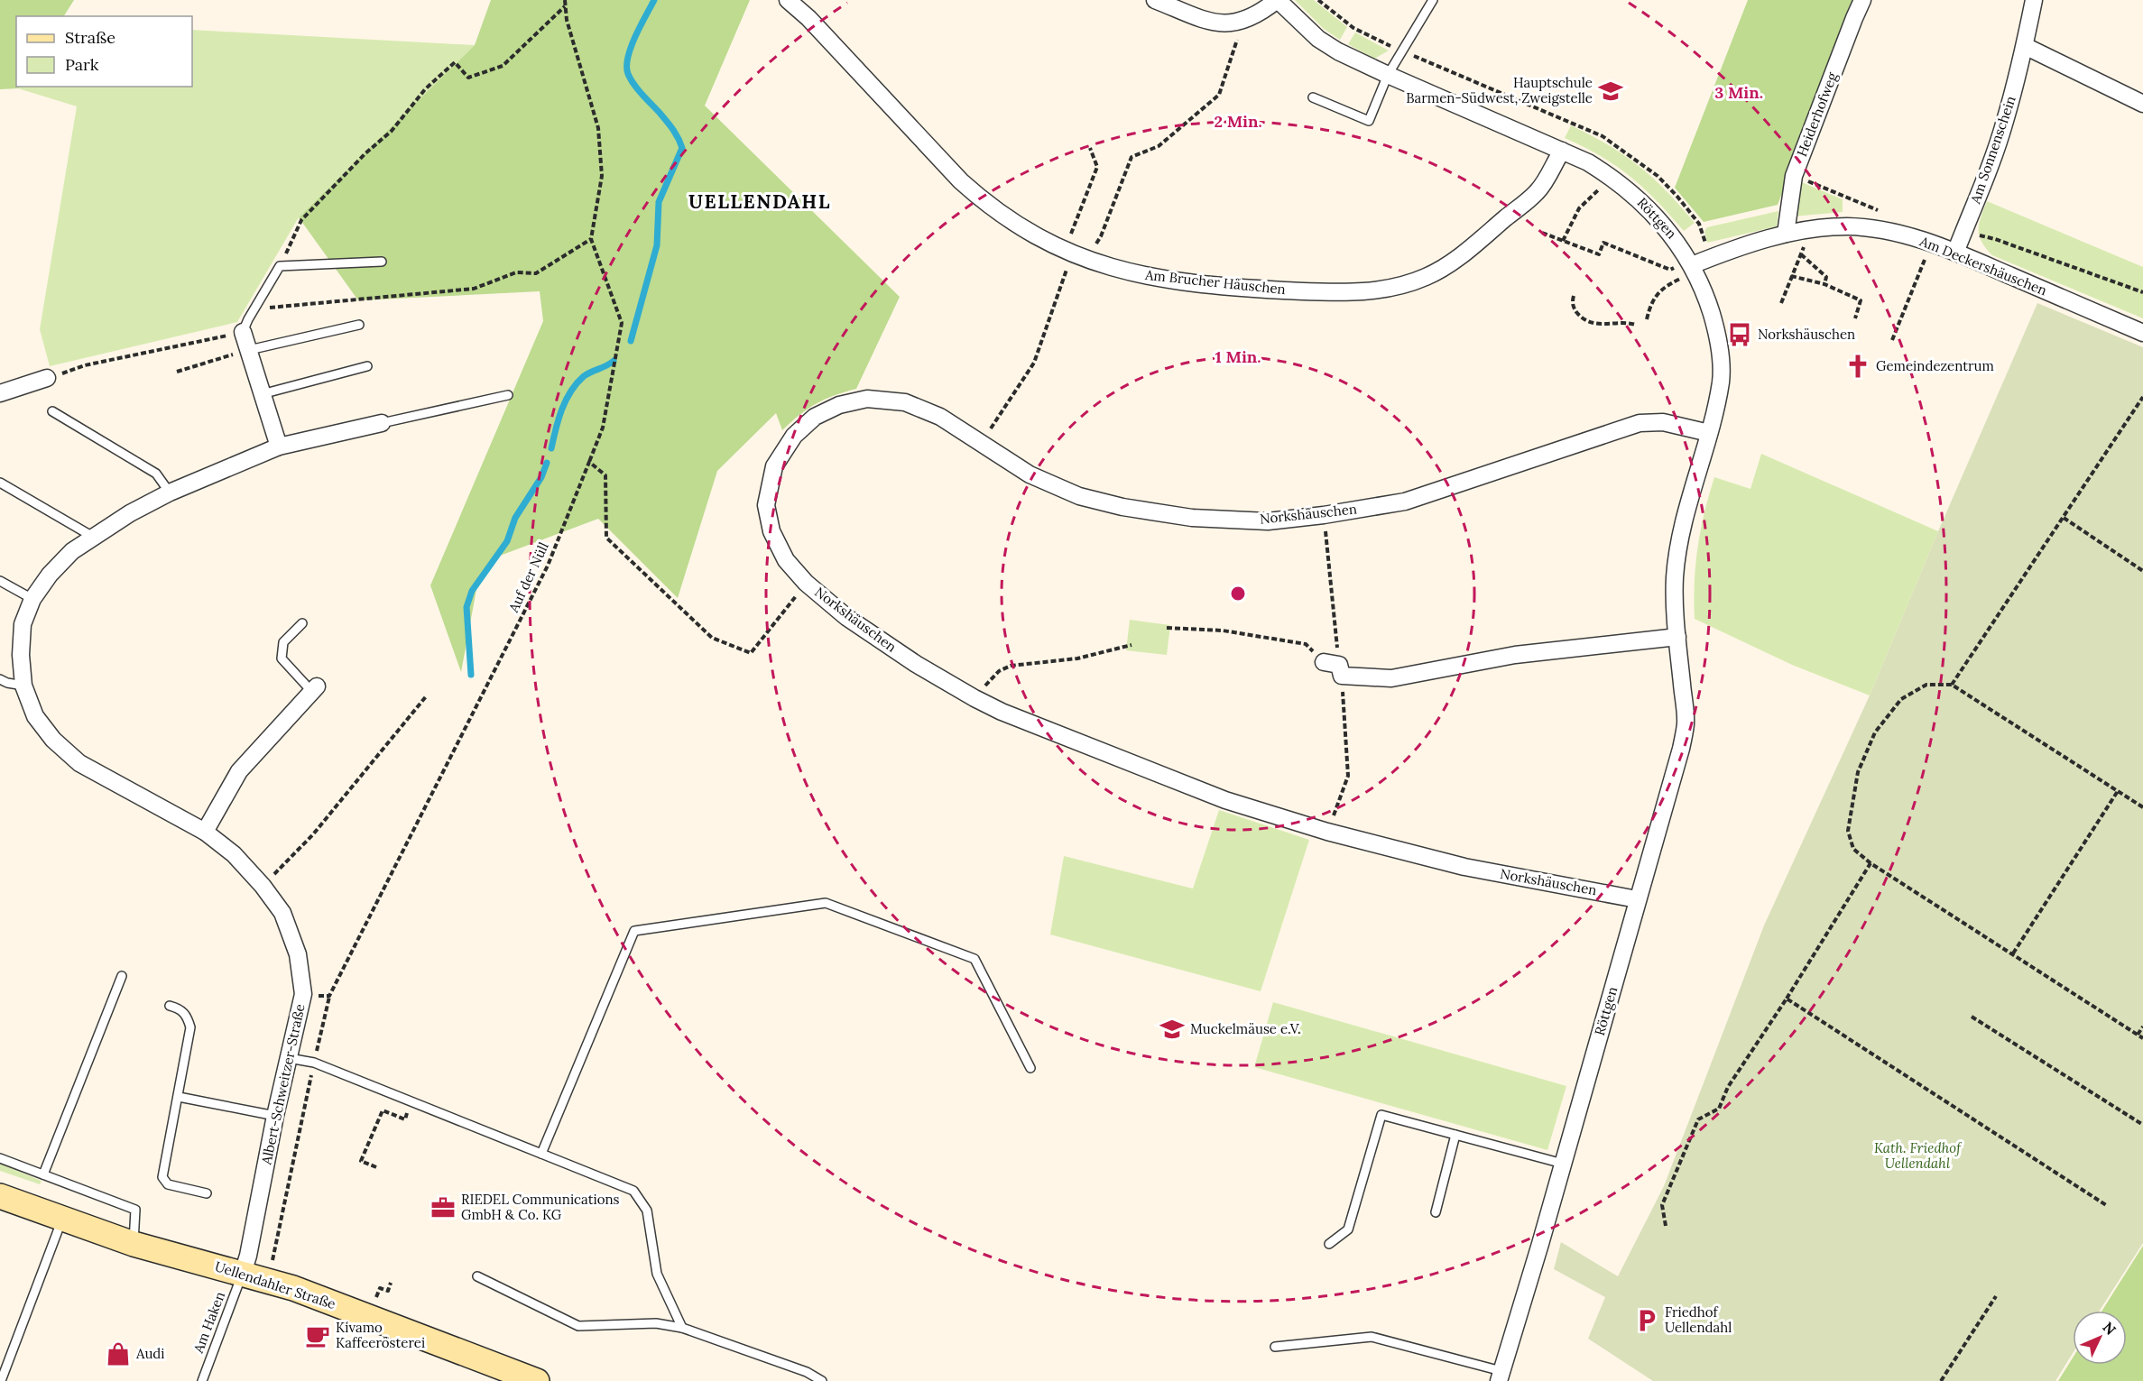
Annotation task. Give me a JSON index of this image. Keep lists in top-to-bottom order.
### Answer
{
  "streets": {
    "main road": ["Uellendahler Straße"],
    "street": [
      "Heiderhofweg",
      "Am Sonnenschein",
      "Röttgen",
      "Am Deckershäuschen",
      "Am Brucher Häuschen",
      "Norkshäuschen",
      "Albert-Schweitzer-Straße"
    ],
    "lane": ["Am Haken"],
    "path": ["Auf der Nüll"]
  },
  "crossings": [
    ["Heiderhofweg", "Am Deckershäuschen"],
    ["Am Sonnenschein", "Am Deckershäuschen"],
    ["Röttgen", "Am Deckershäuschen"],
    ["Röttgen", "Am Brucher Häuschen"],
    ["Röttgen", "Norkshäuschen"],
    ["Auf der Nüll", "Uellendahler Straße"],
    ["Albert-Schweitzer-Straße", "Uellendahler Straße"],
    ["Albert-Schweitzer-Straße", "Am Haken"],
    ["Uellendahler Straße", "Am Haken"]
  ],
  "districts": ["UELLENDAHL"],
  "parks": ["Kath. Friedhof Uellendahl"],
  "places": {
    "school or university": ["Hauptschule Barmen-Südwest, Zweigstelle", "Muckelmäuse e.V."],
    "bus stop": ["Norkshäuschen"],
    "church": ["Gemeindezentrum"],
    "office": ["RIEDEL Communications GmbH & Co. KG"],
    "parking": ["Friedhof Uellendahl"],
    "cafe": ["Kivamo Kaffeerösterei"],
    "shop": ["Audi"]
  },
  "legend": ["Straße", "Park"],
  "north": "top right",
  "rings": ["3 Min.", "2 Min.", "1 Min."]
}
